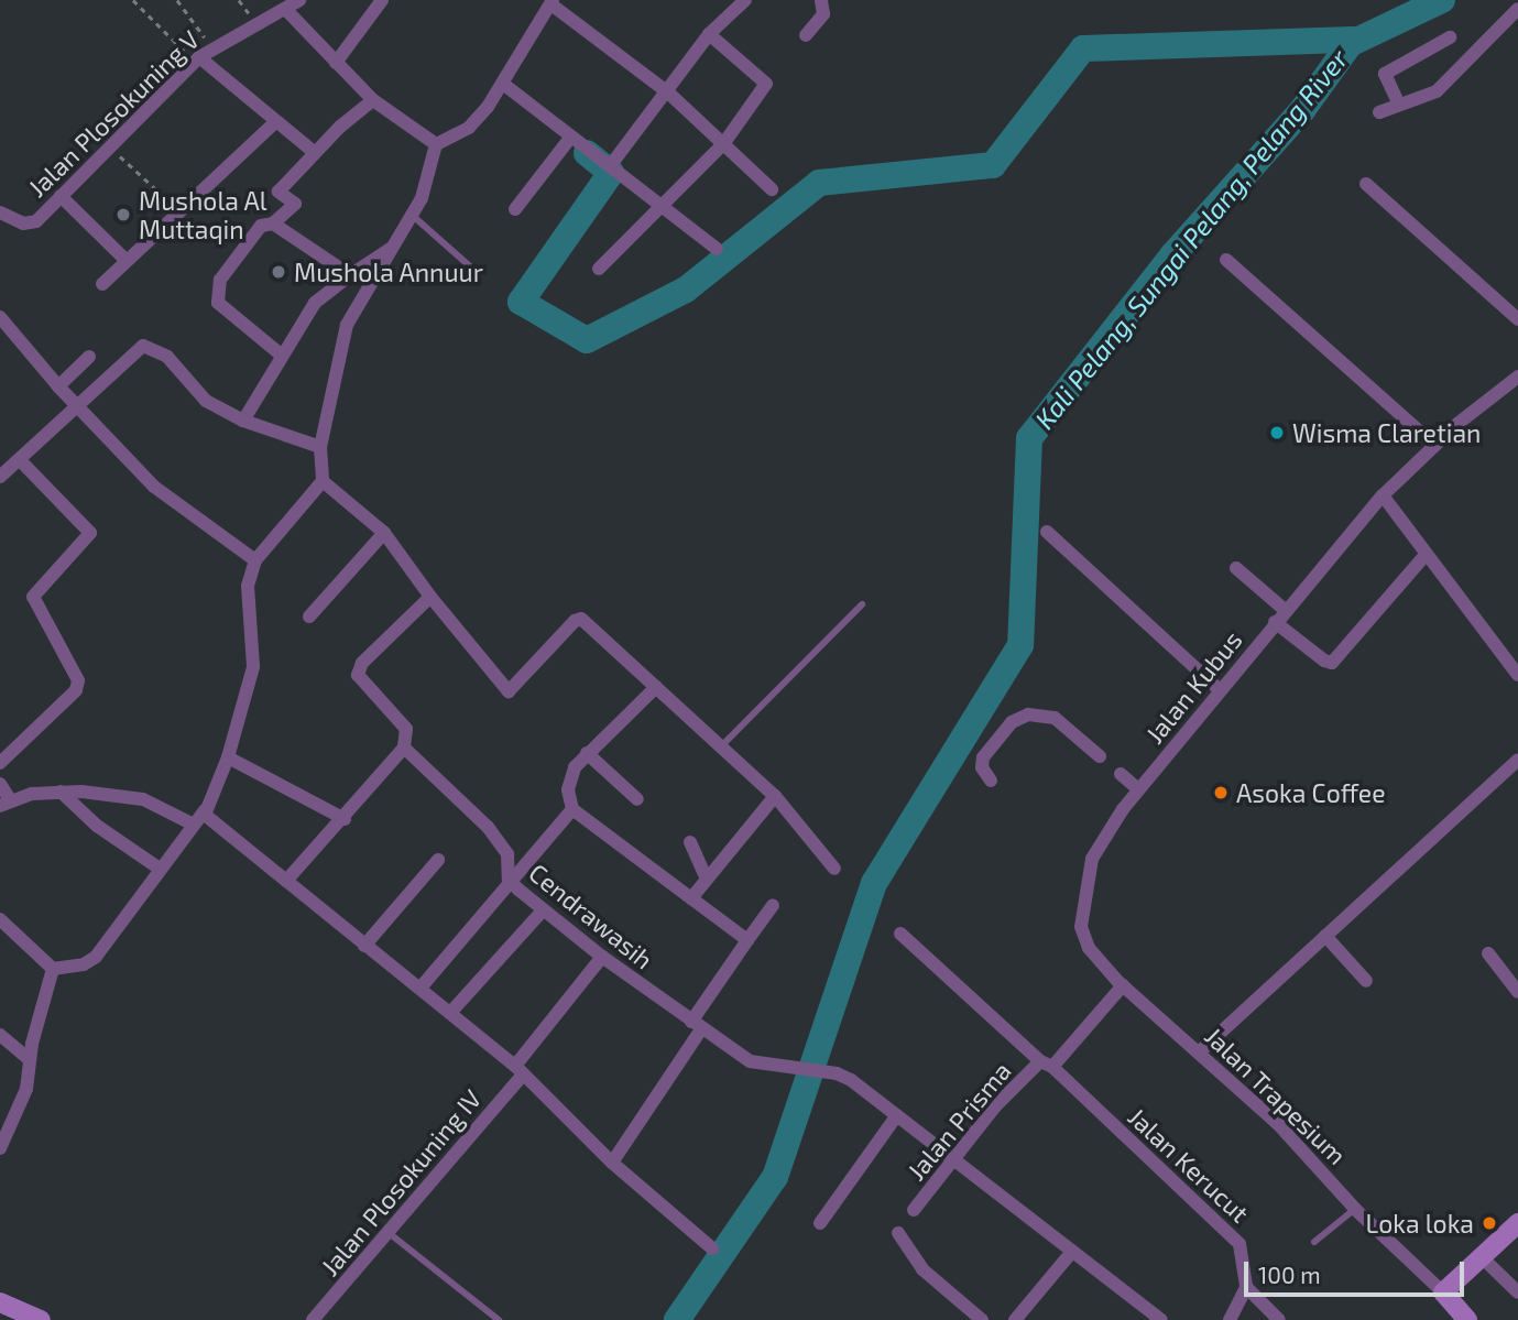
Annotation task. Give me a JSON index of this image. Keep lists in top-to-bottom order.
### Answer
{
  "streets": {
    "street": [
      "Jalan Plosokuning V",
      "Jalan Kubus",
      "Cendrawasih",
      "Jalan Trapesium",
      "Jalan Prisma",
      "Jalan Kerucut",
      "Jalan Plosokuning IV"
    ]
  },
  "crossings": [
    ["Jalan Kubus", "Jalan Trapesium"],
    ["Cendrawasih", "Jalan Plosokuning IV"],
    ["Jalan Trapesium", "Jalan Prisma"],
    ["Jalan Prisma", "Jalan Kerucut"]
  ],
  "water": ["Kali Pelang, Sungai Pelang, Pelang River"],
  "places": [
    "Mushola Al Muttaqin",
    "Mushola Annuur",
    "Wisma Claretian",
    "Asoka Coffee",
    "Loka loka"
  ],
  "scale_bar": "100 m"
}
